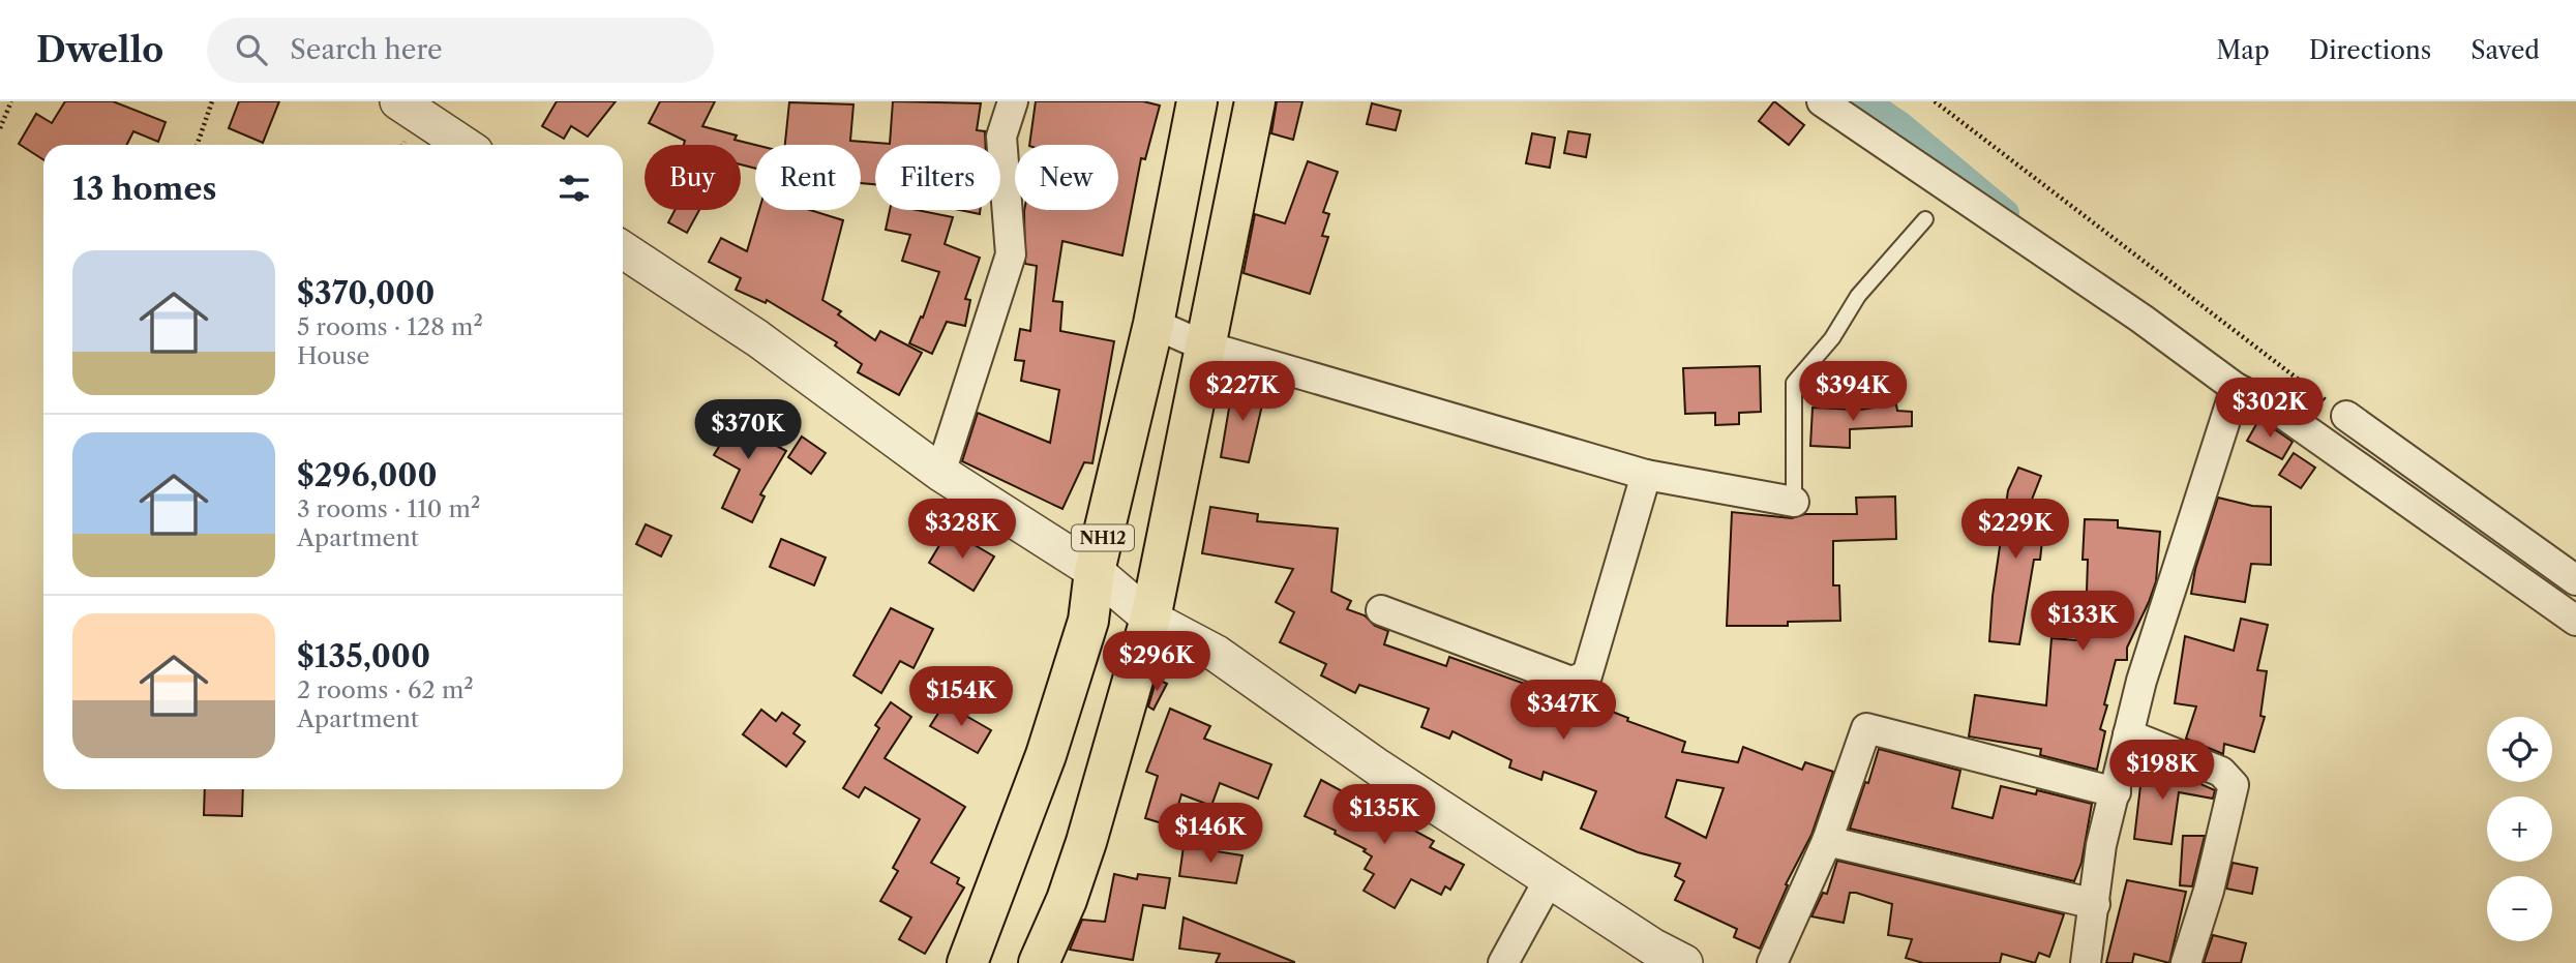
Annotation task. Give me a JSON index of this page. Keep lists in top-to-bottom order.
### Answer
{
  "streets": {
    "highway": ["NH12"]
  },
  "page": {
    "header": "Dwello",
    "search": "Search here",
    "nav": ["Map", "Directions", "Saved"],
    "chip": [
      "Buy",
      "Rent",
      "Filters",
      "New"
    ],
    "heading": "13 homes",
    "list": [
      {
        "name": "$370,000",
        "note": "5 rooms · 128 m² · House"
      },
      {
        "name": "$296,000",
        "note": "3 rooms · 110 m² · Apartment"
      },
      {
        "name": "$135,000",
        "note": "2 rooms · 62 m² · Apartment"
      }
    ],
    "price": [
      "$227K",
      "$394K",
      "$302K",
      "$370K",
      "$328K",
      "$229K",
      "$133K",
      "$296K",
      "$154K",
      "$347K",
      "$198K",
      "$135K",
      "$146K"
    ],
    "map_buttons": ["+", "−"]
  }
}
